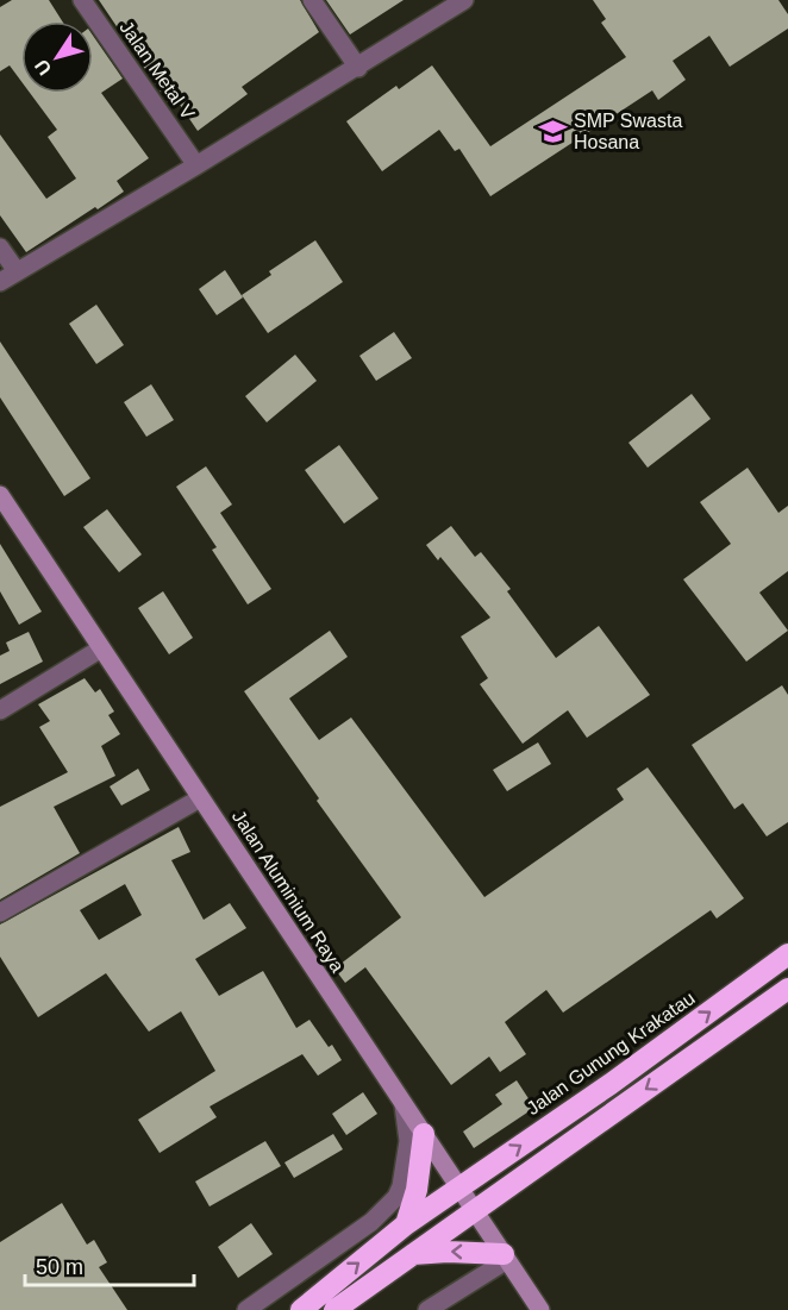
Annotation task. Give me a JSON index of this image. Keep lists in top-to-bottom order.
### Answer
{
  "streets": {
    "highway": ["Jalan Gunung Krakatau"],
    "street": ["Jalan Metal V", "Jalan Aluminium Raya"]
  },
  "crossings": [
    ["Jalan Aluminium Raya", "Jalan Gunung Krakatau"]
  ],
  "places": {
    "school or university": ["SMP Swasta Hosana"]
  },
  "scale_bar": "50 m",
  "north": "bottom left"
}
